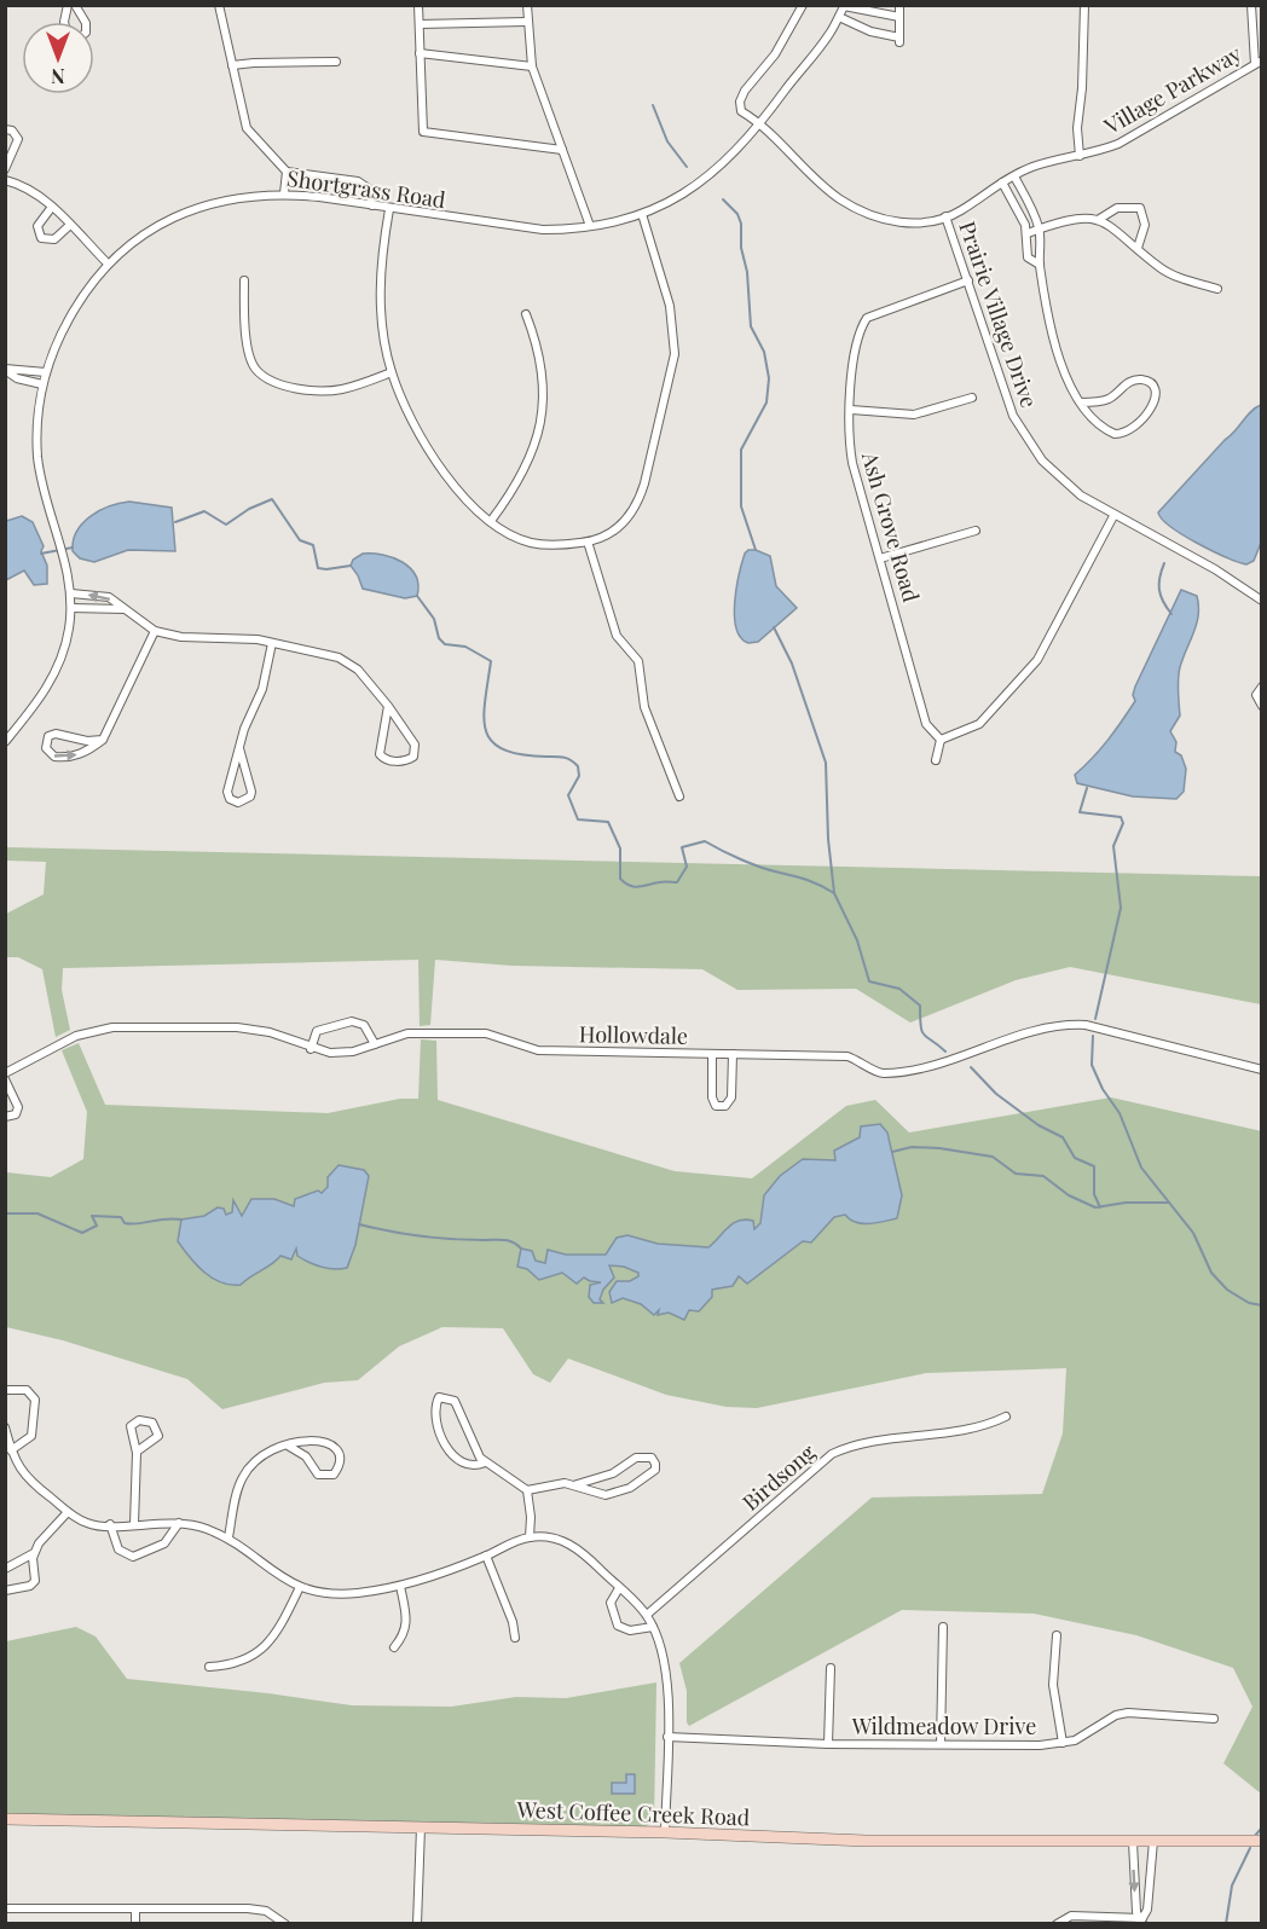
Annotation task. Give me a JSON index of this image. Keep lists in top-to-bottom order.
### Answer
{
  "streets": {
    "street": [
      "Village Parkway",
      "Shortgrass Road",
      "Prairie Village Drive",
      "Ash Grove Road",
      "Hollowdale",
      "Birdsong",
      "Wildmeadow Drive",
      "West Coffee Creek Road"
    ]
  },
  "crossings": [
    ["Village Parkway", "Shortgrass Road"],
    ["Village Parkway", "Prairie Village Drive"],
    ["Prairie Village Drive", "Ash Grove Road"]
  ],
  "north": "bottom"
}
